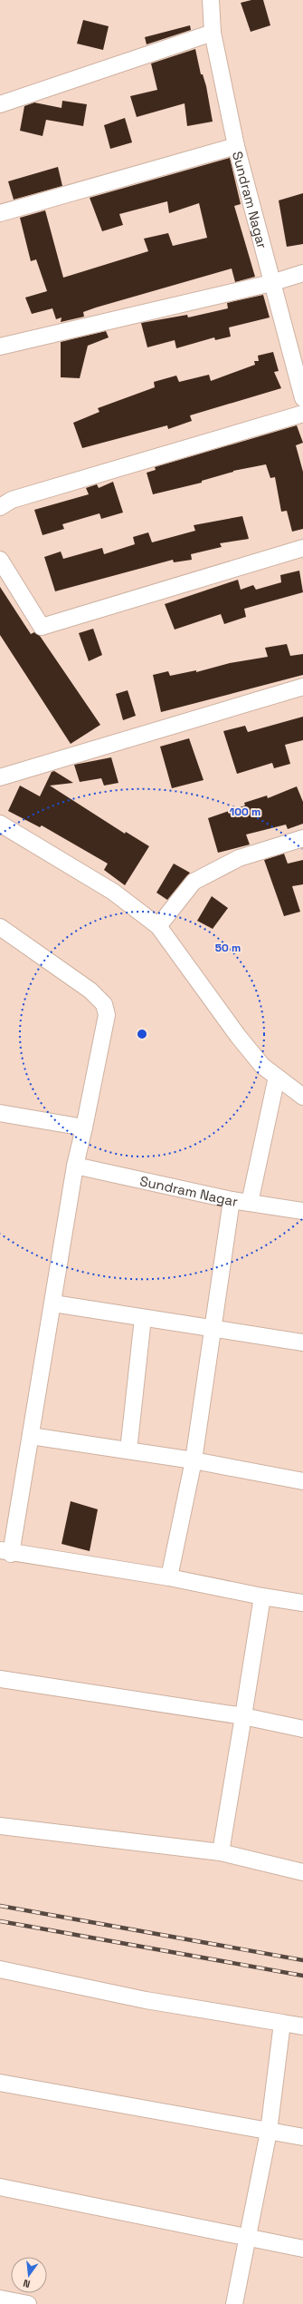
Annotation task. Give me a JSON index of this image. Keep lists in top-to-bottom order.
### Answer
{
  "streets": {
    "street": ["Sundram Nagar"]
  },
  "north": "bottom",
  "rings": ["100 m", "50 m"]
}
